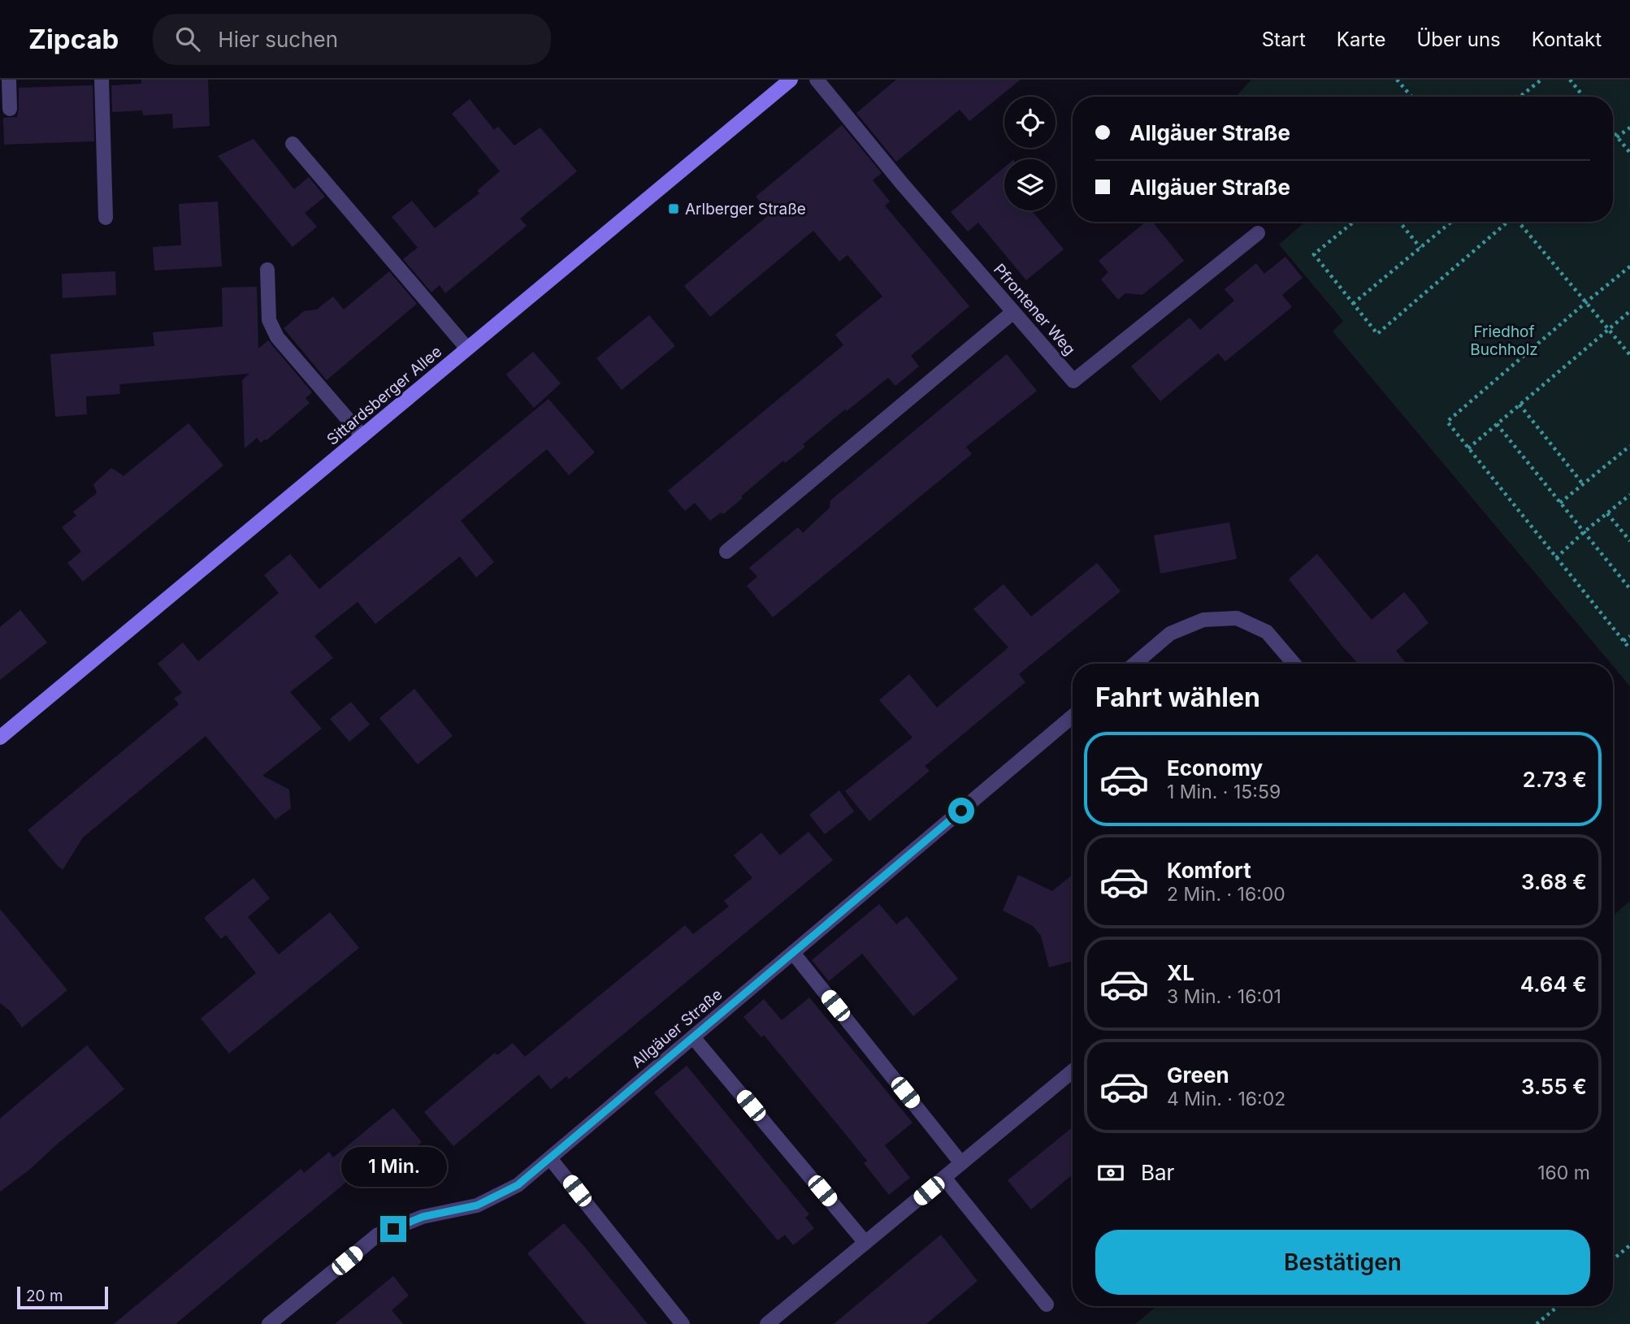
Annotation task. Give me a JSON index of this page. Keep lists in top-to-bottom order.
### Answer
{
  "streets": {
    "main road": ["Sittardsberger Allee"],
    "street": ["Pfrontener Weg", "Allgäuer Straße"]
  },
  "parks": ["Friedhof Buchholz"],
  "places": {
    "transit": ["Arlberger Straße"]
  },
  "scale_bar": "20 m",
  "page": {
    "header": "Zipcab",
    "search": "Hier suchen",
    "nav": [
      "Start",
      "Karte",
      "Über uns",
      "Kontakt"
    ],
    "banner": ["Allgäuer Straße", "Allgäuer Straße"],
    "heading": "Fahrt wählen",
    "list": [
      {
        "name": "Economy",
        "note": "1 Min. · 15:59",
        "value": "2.73 €"
      },
      {
        "name": "Komfort",
        "note": "2 Min. · 16:00",
        "value": "3.68 €"
      },
      {
        "name": "XL",
        "note": "3 Min. · 16:01",
        "value": "4.64 €"
      },
      {
        "name": "Green",
        "note": "4 Min. · 16:02",
        "value": "3.55 €"
      }
    ],
    "pay": ["Bar", "160 m"],
    "bubble": "1 Min.",
    "buttons": "Bestätigen",
    "scale": "20 m"
  }
}
